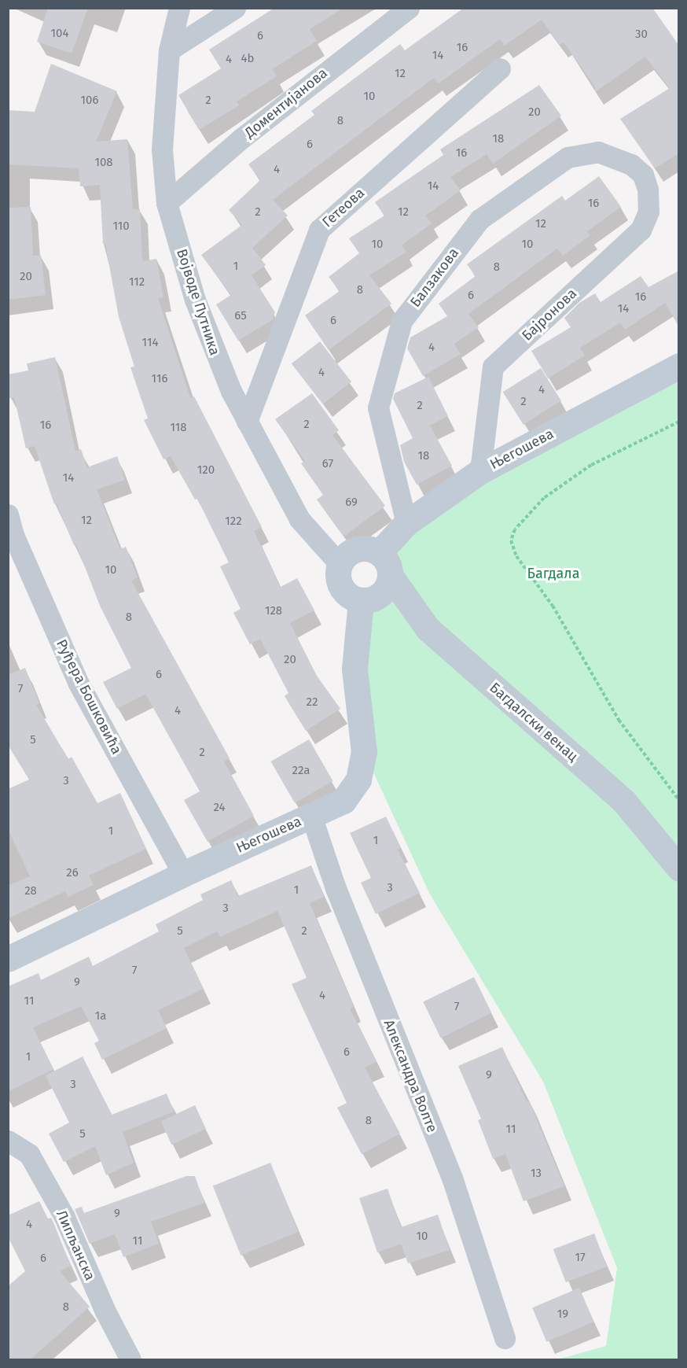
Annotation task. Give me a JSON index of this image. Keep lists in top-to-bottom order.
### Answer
{
  "streets": {
    "street": [
      "Доментијанова",
      "Гетеова",
      "Балзакова",
      "Војводе Путника",
      "Бајронова",
      "Његошева",
      "Руђера Бошковића",
      "Багдалски венац",
      "Александра Волте",
      "Липљанска"
    ]
  },
  "crossings": [
    ["Доментијанова", "Војводе Путника"],
    ["Гетеова", "Војводе Путника"],
    ["Балзакова", "Бајронова"],
    ["Балзакова", "Његошева"],
    ["Војводе Путника", "Његошева"],
    ["Војводе Путника", "Багдалски венац"],
    ["Бајронова", "Његошева"],
    ["Његошева", "Руђера Бошковића"],
    ["Његошева", "Багдалски венац"],
    ["Његошева", "Александра Волте"]
  ],
  "parks": ["Багдала"],
  "house_numbers": [
    "104",
    "30",
    "6",
    "16",
    "14",
    "4b",
    "4",
    "12",
    "10",
    "106",
    "2",
    "20",
    "8",
    "18",
    "6",
    "16",
    "108",
    "4",
    "14",
    "16",
    "2",
    "12",
    "12",
    "110",
    "10",
    "10",
    "1",
    "8",
    "20",
    "112",
    "8",
    "6",
    "16",
    "14",
    "65",
    "6",
    "114",
    "4",
    "4",
    "116",
    "4",
    "2",
    "2",
    "2",
    "16",
    "118",
    "18",
    "67",
    "120",
    "14",
    "69",
    "12",
    "122",
    "10",
    "128",
    "8",
    "20",
    "6",
    "7",
    "22",
    "4",
    "5",
    "2",
    "22a",
    "3",
    "24",
    "1",
    "1",
    "26",
    "3",
    "1",
    "28",
    "3",
    "5",
    "2",
    "7",
    "9",
    "4",
    "11",
    "7",
    "1a",
    "6",
    "1",
    "9",
    "3",
    "8",
    "11",
    "5",
    "13",
    "9",
    "4",
    "10",
    "11",
    "17",
    "6",
    "8",
    "19"
  ]
}
